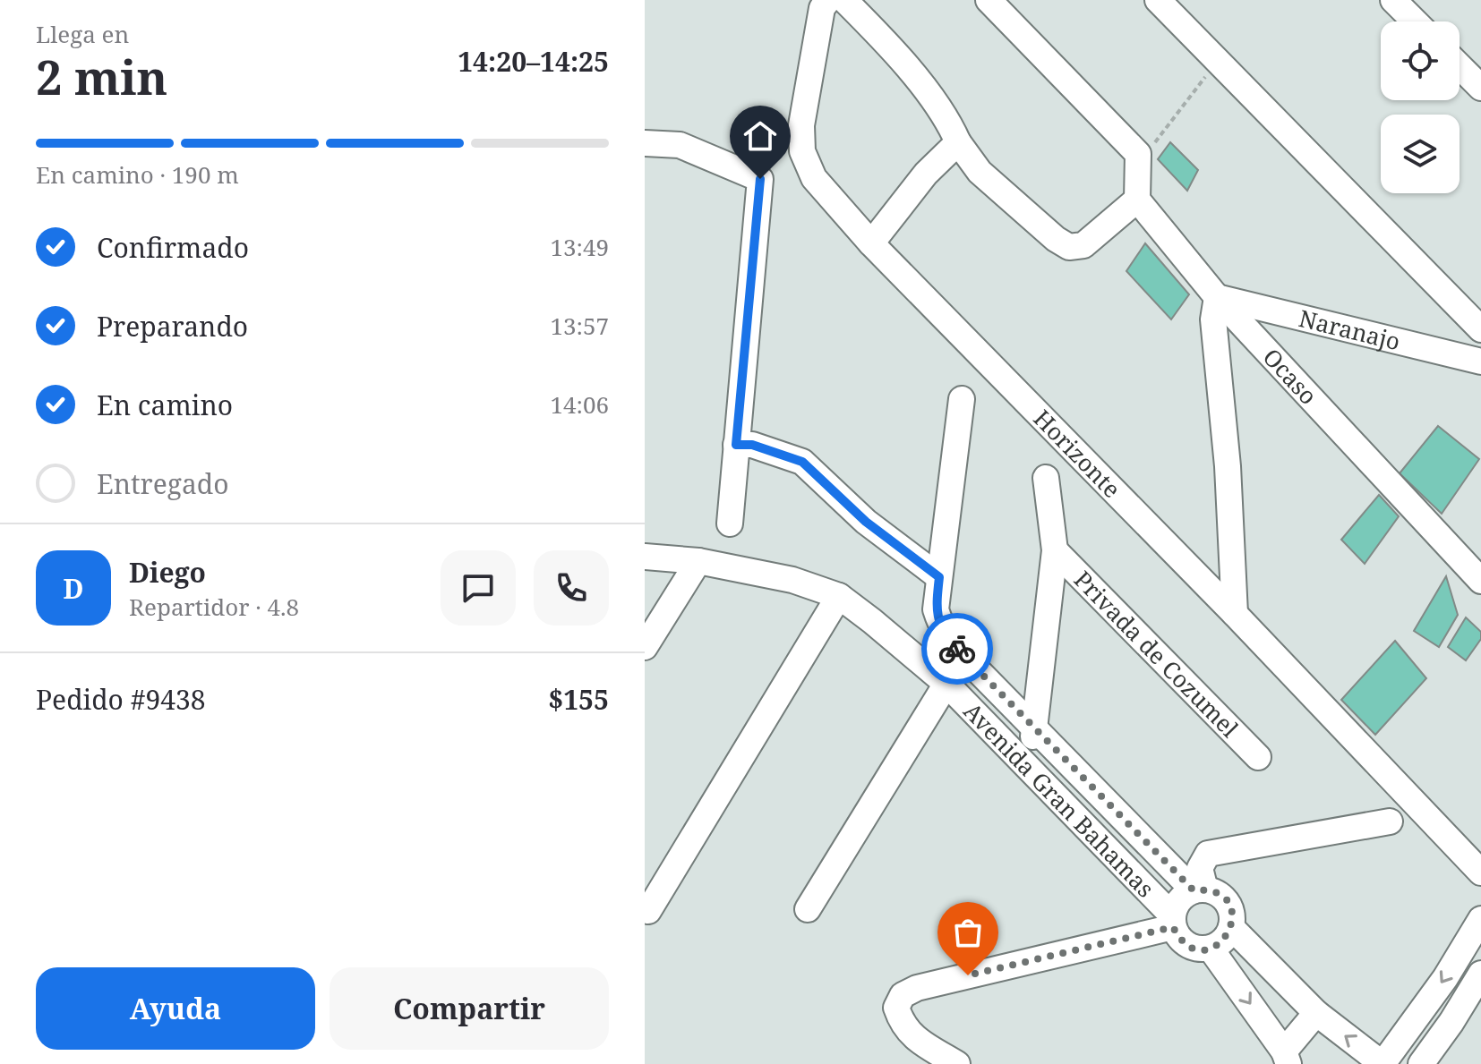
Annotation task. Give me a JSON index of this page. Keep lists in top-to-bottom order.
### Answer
{
  "streets": {
    "street": [
      "Naranajo",
      "Ocaso",
      "Horizonte",
      "Privada de Cozumel",
      "Avenida Gran Bahamas"
    ]
  },
  "crossings": [
    ["Naranajo", "Ocaso"]
  ],
  "page": {
    "heading": ["2 min", "Llega en", "14:20–14:25"],
    "panel": [
      "Diego",
      "Repartidor · 4.8",
      "Pedido #9438",
      "$155"
    ],
    "bar": "En camino · 190 m",
    "list": [
      ["Confirmado", "13:49"],
      ["Preparando", "13:57"],
      ["En camino", "14:06"],
      "Entregado"
    ],
    "round": "D",
    "buttons": ["Ayuda", "Compartir"]
  }
}
